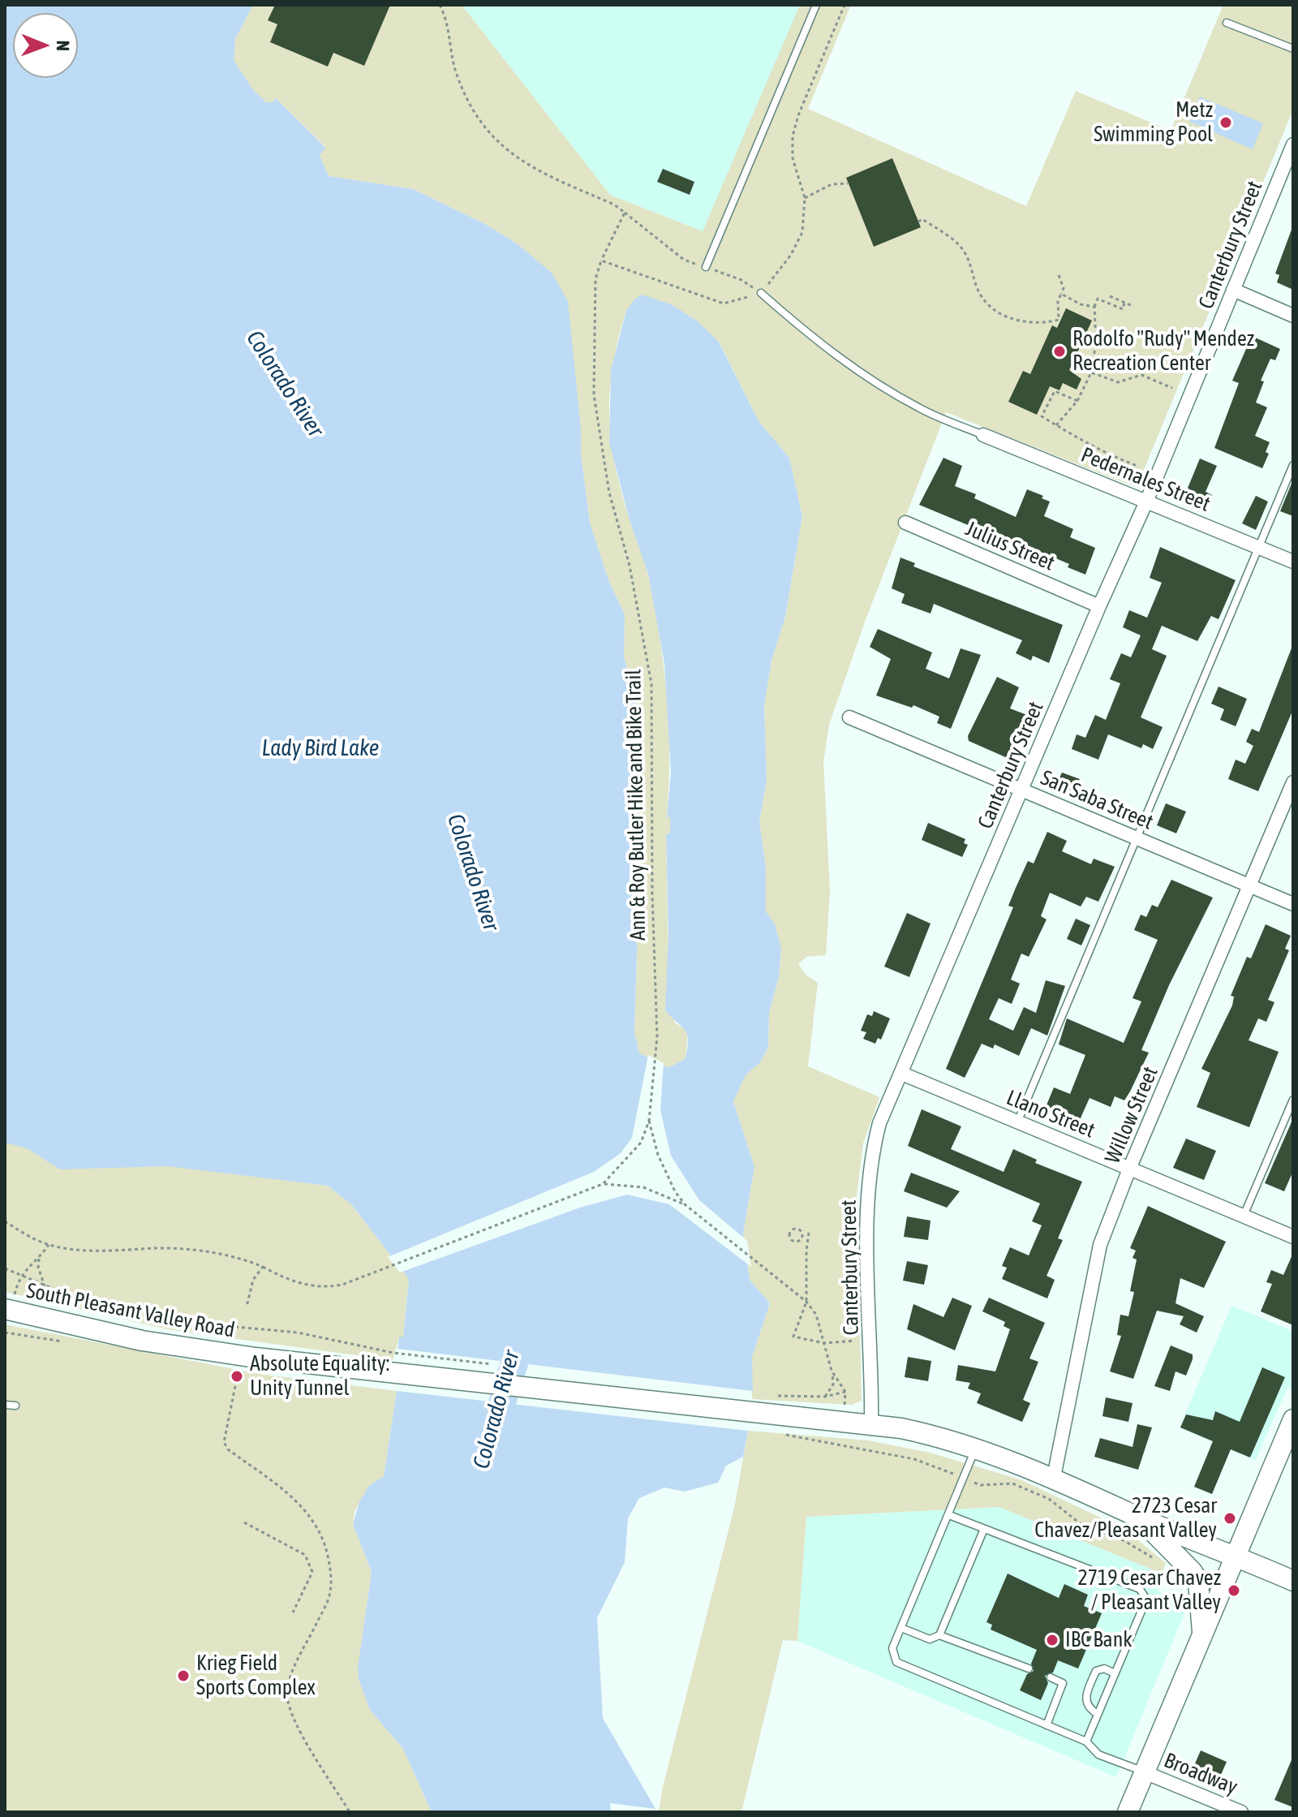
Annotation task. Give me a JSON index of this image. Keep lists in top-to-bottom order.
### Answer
{
  "streets": {
    "main road": ["South Pleasant Valley Road"],
    "street": [
      "Canterbury Street",
      "Pedernales Street",
      "Julius Street",
      "San Saba Street",
      "Llano Street",
      "Willow Street",
      "Broadway"
    ],
    "path": ["Ann & Roy Butler Hike and Bike Trail"]
  },
  "crossings": [
    ["Canterbury Street", "Pedernales Street"],
    ["Canterbury Street", "Julius Street"],
    ["Canterbury Street", "San Saba Street"],
    ["Canterbury Street", "Llano Street"],
    ["Canterbury Street", "South Pleasant Valley Road"],
    ["San Saba Street", "Willow Street"],
    ["Llano Street", "Willow Street"],
    ["Willow Street", "South Pleasant Valley Road"]
  ],
  "water": ["Colorado River", "Lady Bird Lake"],
  "places": [
    "Metz Swimming Pool",
    "Rodolfo \"Rudy\" Mendez Recreation Center",
    "Absolute Equality: Unity Tunnel",
    "2723 Cesar Chavez/Pleasant Valley",
    "2719 Cesar Chavez / Pleasant Valley",
    "IBC Bank",
    "Krieg Field Sports Complex"
  ],
  "north": "right"
}
